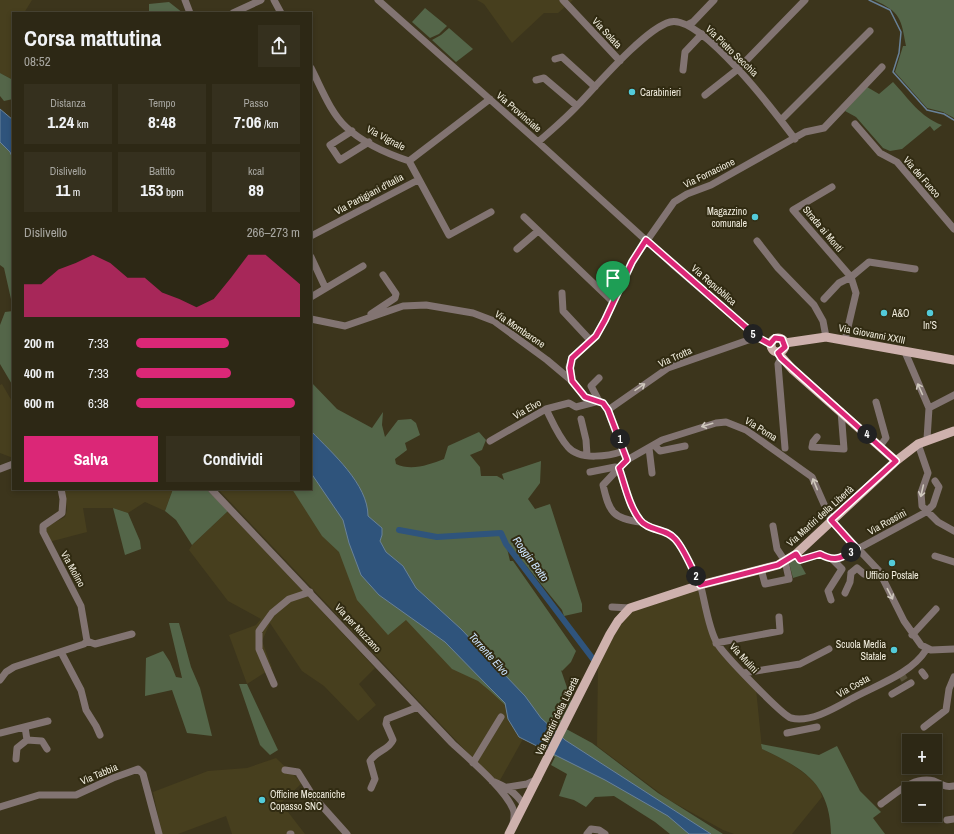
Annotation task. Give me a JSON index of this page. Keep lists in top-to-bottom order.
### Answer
{
  "streets": {
    "main road": ["Via Giovanni XXIII", "Via Martiri della Libertà"],
    "street": [
      "Via Solata",
      "Via Pietro Secchia",
      "Via Provinciale",
      "Via Vignale",
      "Via Fornacione",
      "Via del Fuoco",
      "Via Partigiani d'Italia",
      "Strada ai Monti",
      "Via Repubblica",
      "Via Mombarone",
      "Via Trotta",
      "Via Elvo",
      "Via Poma",
      "Via Rossini",
      "Via Molino",
      "Via per Muzzano",
      "Via Mulini",
      "Via Costa",
      "Via Tabbia"
    ]
  },
  "crossings": [
    ["Via Solata", "Via Pietro Secchia"],
    ["Via Pietro Secchia", "Via Provinciale"],
    ["Via Pietro Secchia", "Via Fornacione"],
    ["Via Provinciale", "Via Vignale"],
    ["Via Provinciale", "Via Fornacione"],
    ["Via Provinciale", "Via Repubblica"],
    ["Via Vignale", "Via Partigiani d'Italia"],
    ["Via Fornacione", "Via Repubblica"],
    ["Via Fornacione", "Via Mombarone"],
    ["Strada ai Monti", "Via Giovanni XXIII"],
    ["Via Repubblica", "Via Giovanni XXIII"],
    ["Via Repubblica", "Via Trotta"],
    ["Via Mombarone", "Via Elvo"],
    ["Via Poma", "Via Martiri della Libertà"],
    ["Via Poma", "Via Rossini"],
    ["Via Poma", "Via Mulini"],
    ["Via Poma", "Via Costa"],
    ["Via Martiri della Libertà", "Via per Muzzano"],
    ["Via Martiri della Libertà", "Via Mulini"],
    ["Via Mulini", "Via Costa"]
  ],
  "one_way": ["Via Trotta"],
  "water": ["Roggia Botto", "Torrente Elvo"],
  "places": [
    "Carabinieri",
    "Magazzino comunale",
    "A&O",
    "In'S",
    "Ufficio Postale",
    "Scuola Media Statale",
    "Officine Meccaniche Copasso SNC"
  ],
  "page": {
    "heading": ["Corsa mattutina", "08:52"],
    "stats": [
      ["Distanza", "1.24 km"],
      ["Tempo", "8:48"],
      ["Passo", "7:06 /km"],
      ["Dislivello", "11 m"],
      ["Battito", "153 bpm"],
      ["kcal", "89"]
    ],
    "chart": ["Dislivello", "266–273 m"],
    "pins": [
      "5",
      "4",
      "1",
      "3",
      "2"
    ],
    "list": [
      {
        "name": "200 m",
        "note": "7:33"
      },
      {
        "name": "400 m",
        "note": "7:33"
      },
      {
        "name": "600 m",
        "note": "6:38"
      }
    ],
    "buttons": ["Salva", "Condividi"],
    "map_buttons": ["+", "−"]
  }
}
